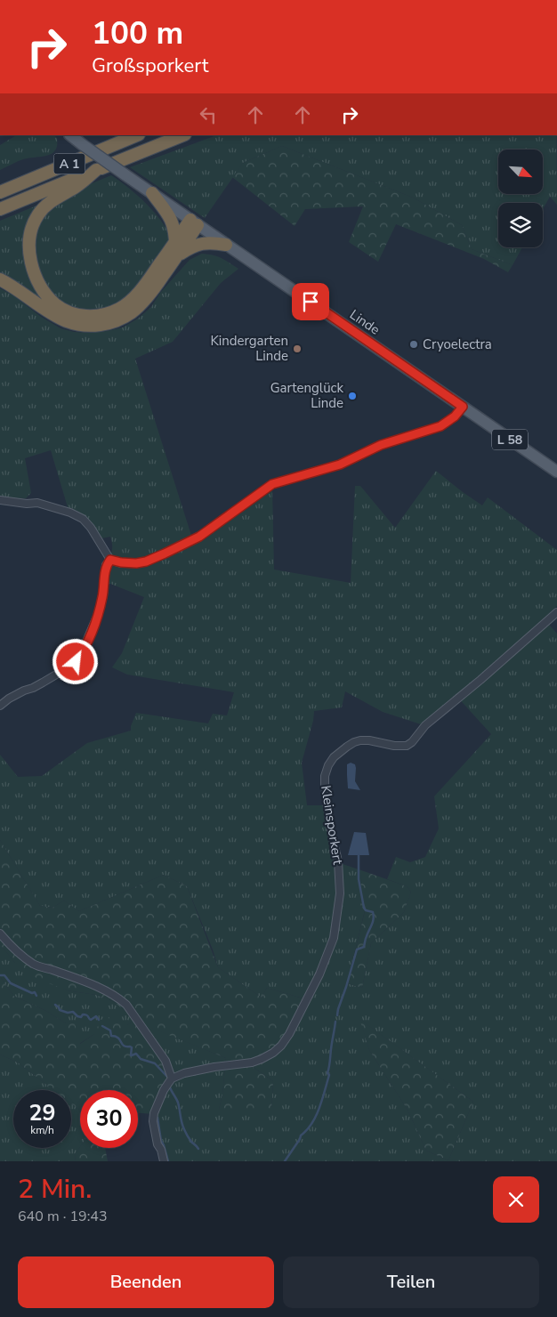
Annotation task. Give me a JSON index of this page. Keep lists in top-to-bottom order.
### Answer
{
  "streets": {
    "highway": ["A 1"],
    "main road": ["Linde", "L 58"],
    "street": ["Kleinsporkert"]
  },
  "places": ["Cryoelectra", "Kindergarten Linde", "Gartenglück Linde"],
  "north": "bottom right",
  "page": {
    "turn": ["100 m", "Großsporkert"],
    "speed": "29 km/h",
    "limit": "30",
    "heading": ["2 Min.", "640 m · 19:43"],
    "buttons": ["Beenden", "Teilen"]
  }
}
